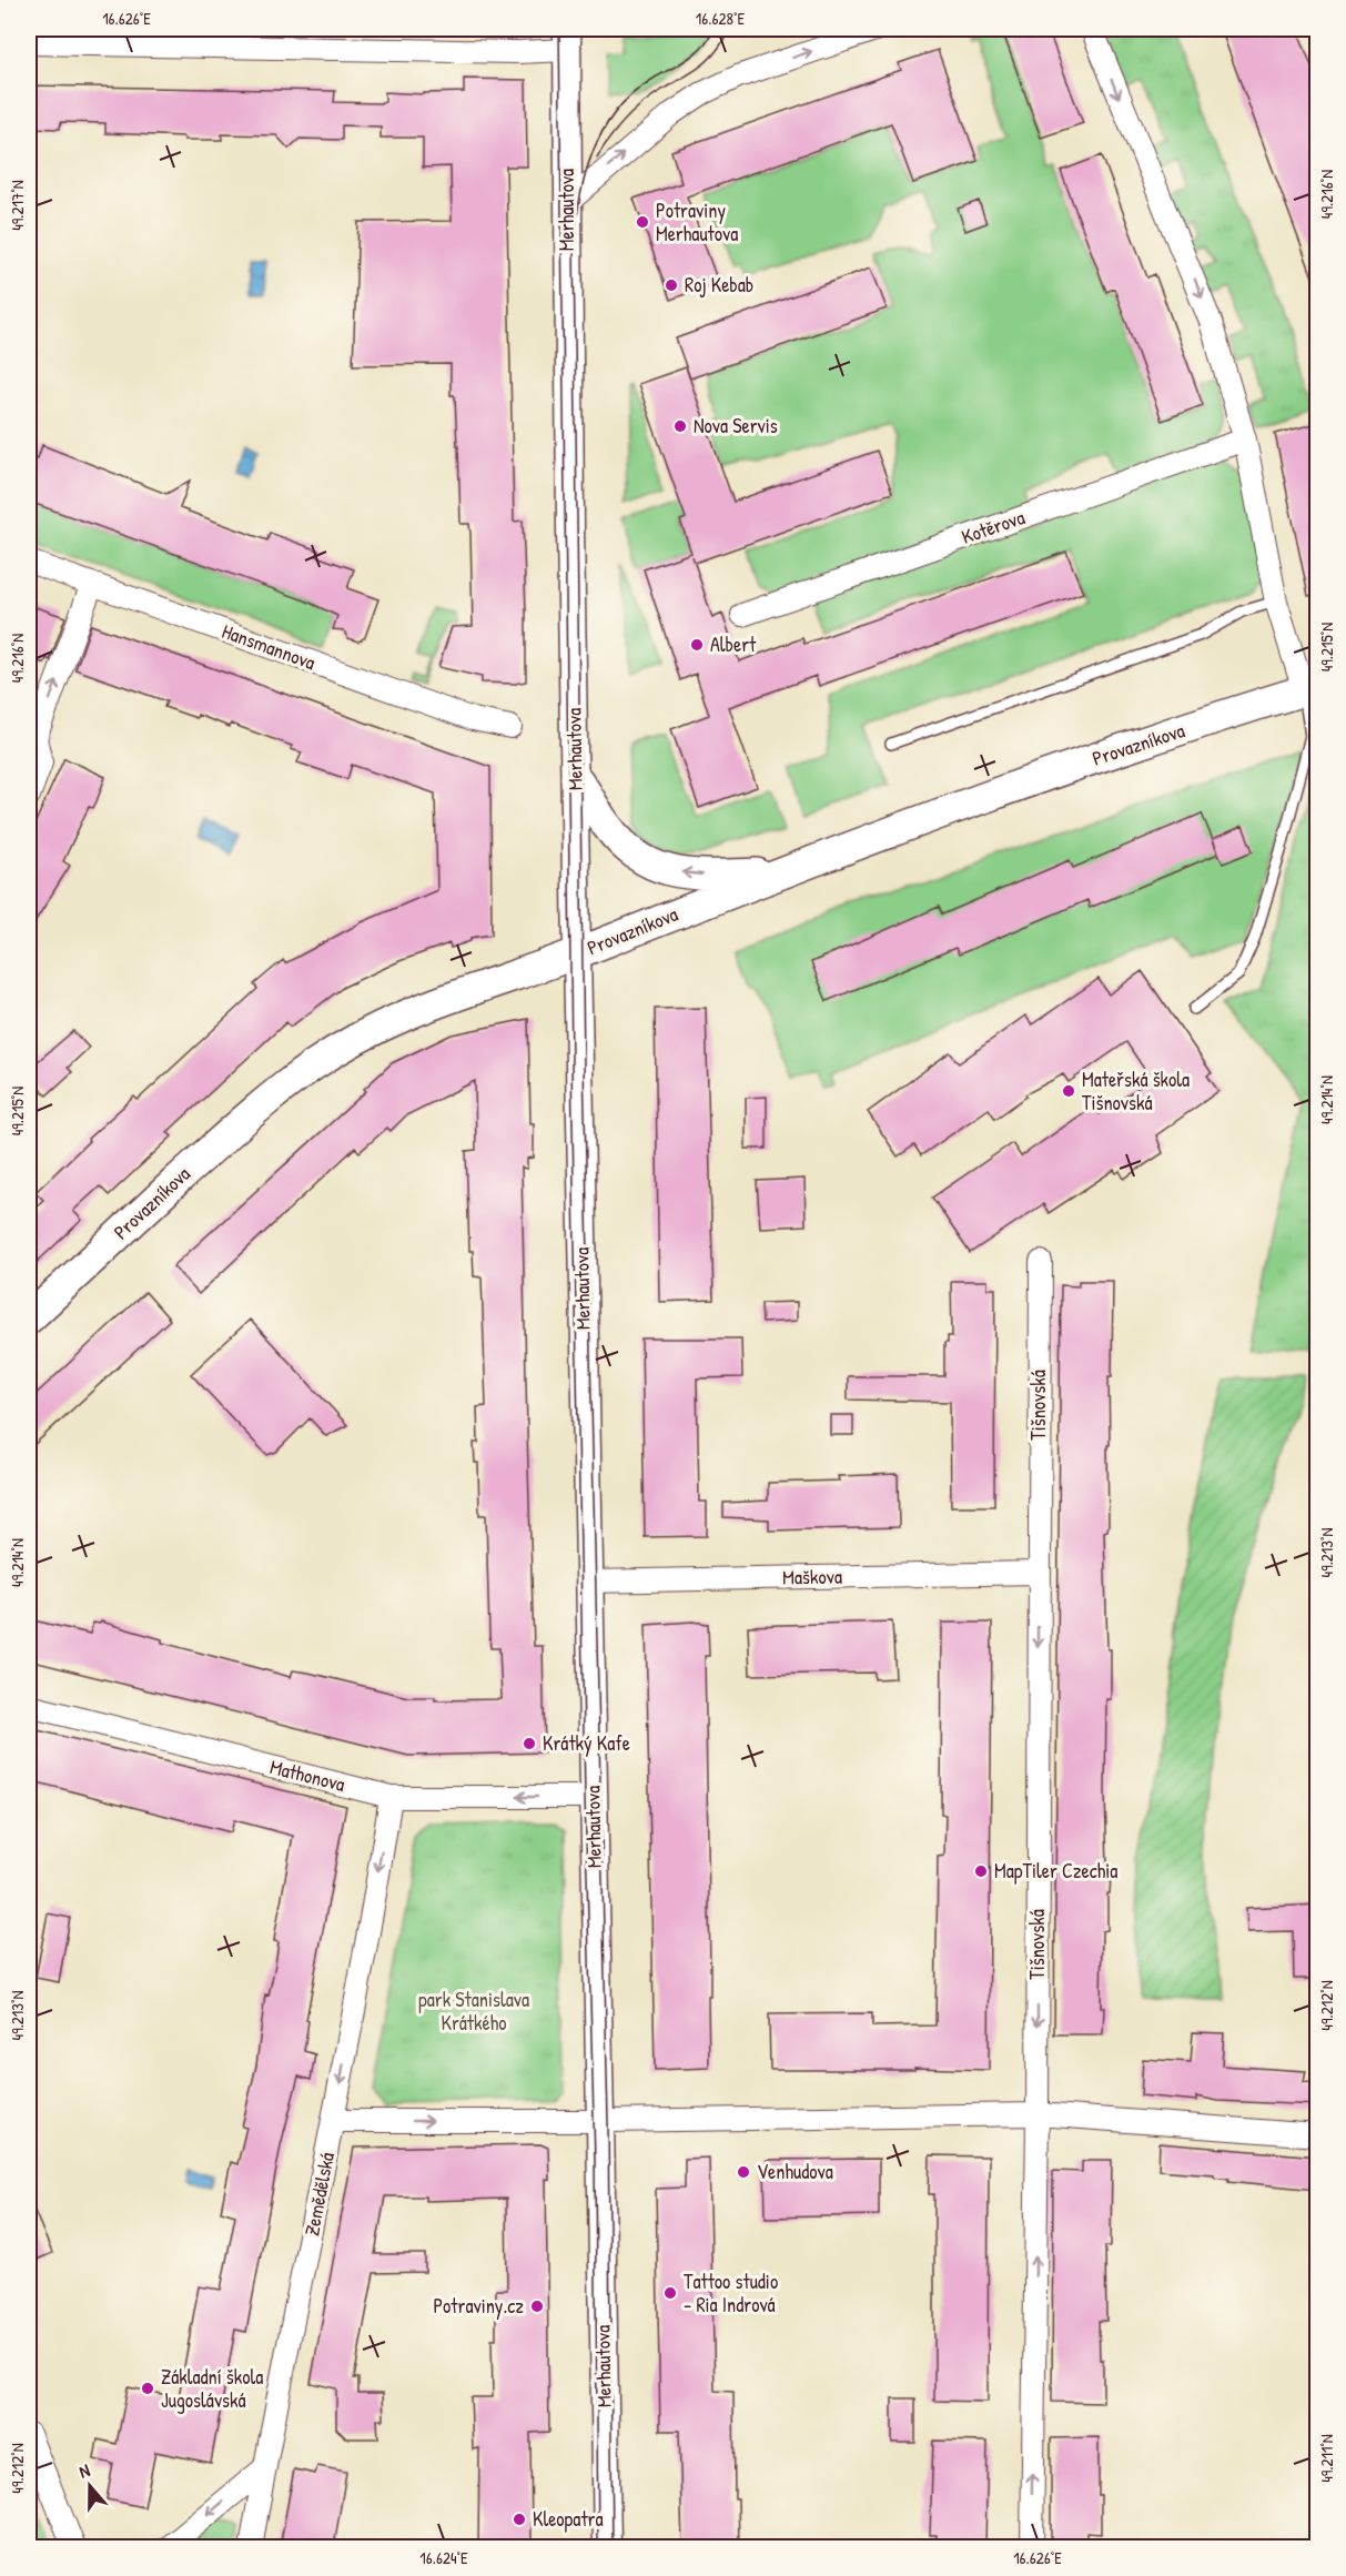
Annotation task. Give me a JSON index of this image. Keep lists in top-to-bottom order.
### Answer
{
  "streets": {
    "main road": ["Provazníkova"],
    "street": [
      "Merhautova",
      "Kotěrova",
      "Hansmannova",
      "Tišnovská",
      "Maškova",
      "Mathonova",
      "Zemědělská"
    ]
  },
  "crossings": [
    ["Merhautova", "Provazníkova"],
    ["Merhautova", "Maškova"],
    ["Merhautova", "Mathonova"],
    ["Tišnovská", "Maškova"],
    ["Mathonova", "Zemědělská"]
  ],
  "one_way": ["Mathonova", "Zemědělská"],
  "parks": ["park Stanislava Krátkého"],
  "places": [
    "Potraviny Merhautova",
    "Roj Kebab",
    "Nova Servis",
    "Albert",
    "Mateřská škola Tišnovská",
    "Krátký Kafe",
    "MapTiler Czechia",
    "Venhudova",
    "Tattoo studio - Ria Indrová",
    "Potraviny.cz",
    "Základní škola Jugoslávská",
    "Kleopatra"
  ],
  "north": "top",
  "coordinates": [
    "16.626°E",
    "16.628°E",
    "49.216°N",
    "49.217°N",
    "49.215°N",
    "49.214°N",
    "49.213°N",
    "49.212°N",
    "49.211°N",
    "16.624°E"
  ]
}
